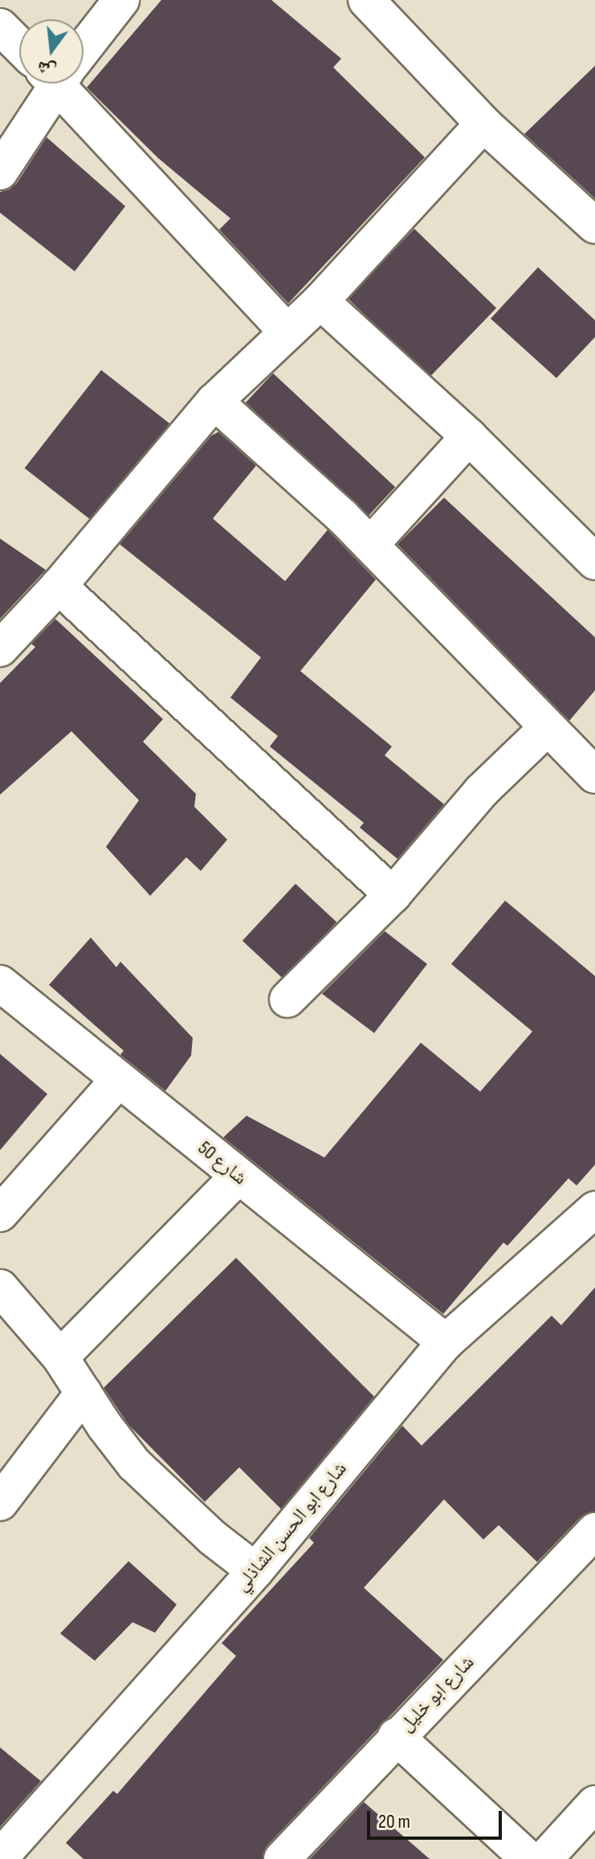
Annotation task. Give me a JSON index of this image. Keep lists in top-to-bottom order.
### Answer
{
  "streets": {
    "street": ["شارع 50", "شارع ابو الحسن الشاذلي", "شارع ابو خليل"]
  },
  "crossings": [
    ["شارع 50", "شارع ابو الحسن الشاذلي"]
  ],
  "scale_bar": "20 m",
  "north": "bottom"
}
